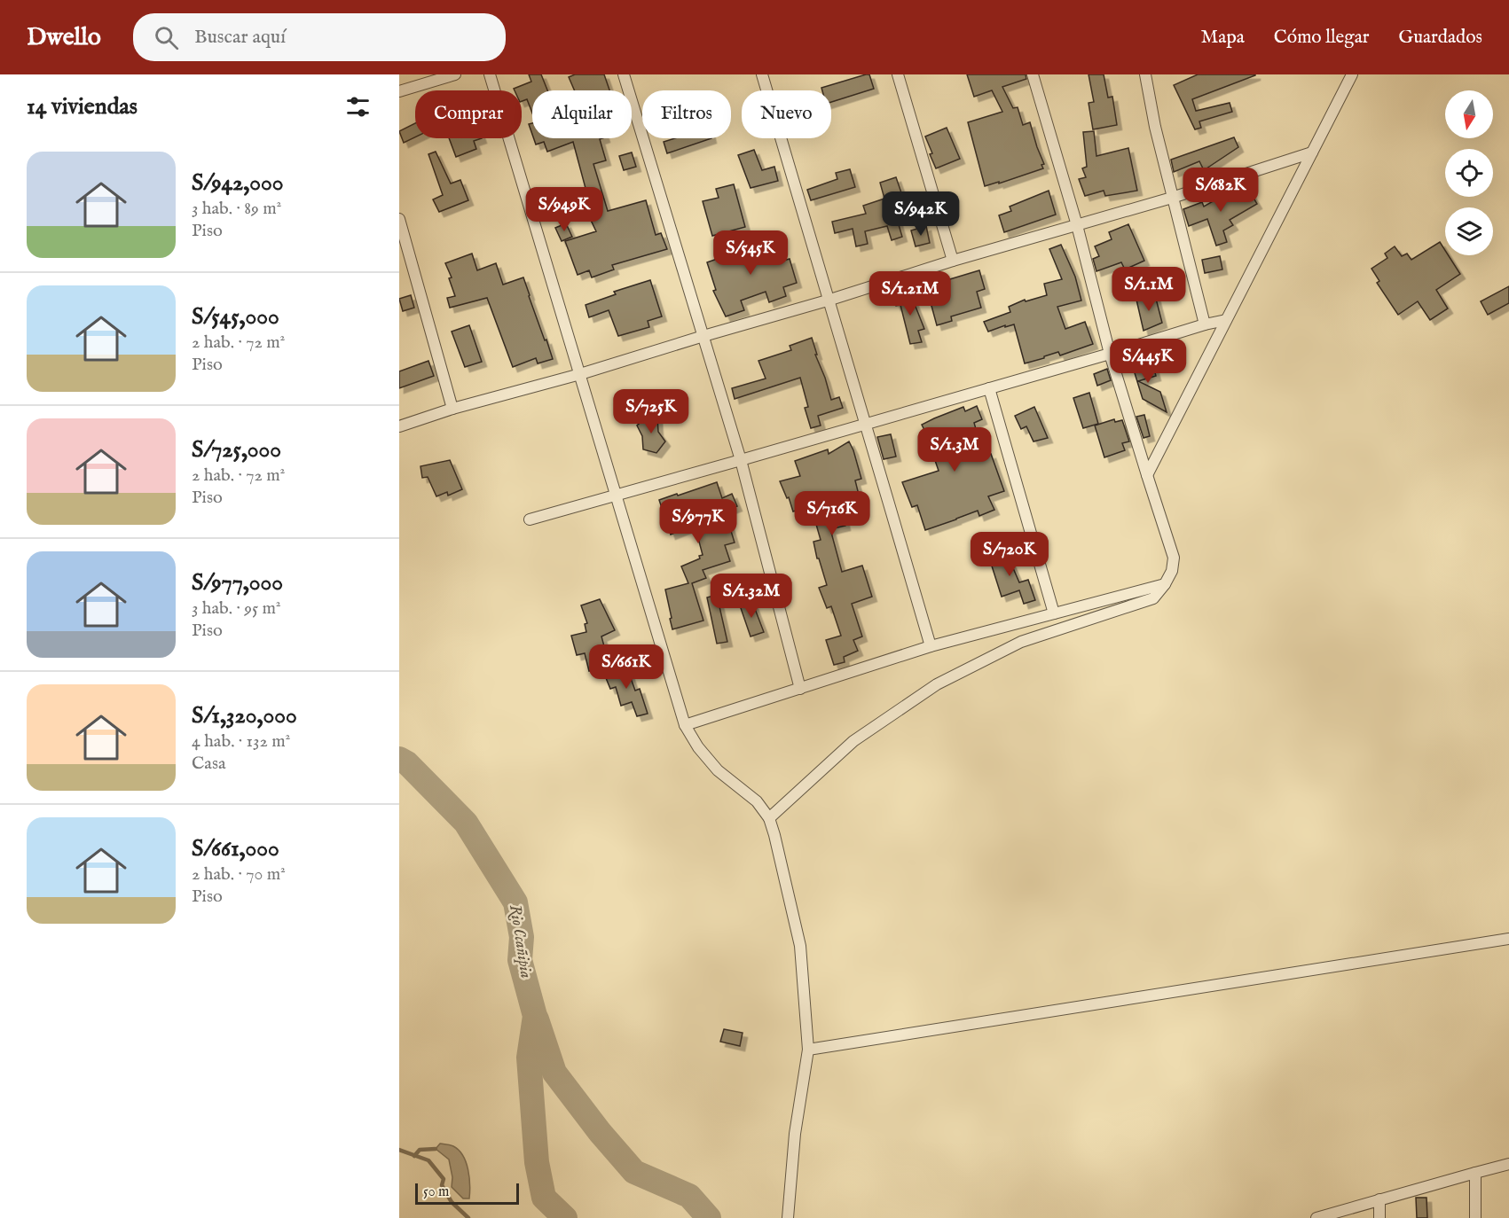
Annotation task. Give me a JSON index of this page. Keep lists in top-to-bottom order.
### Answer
{
  "water": ["Rio Ccañipia"],
  "scale_bar": "50 m",
  "north": "bottom",
  "page": {
    "header": "Dwello",
    "search": "Buscar aquí",
    "nav": ["Mapa", "Cómo llegar", "Guardados"],
    "heading": "14 viviendas",
    "chip": [
      "Comprar",
      "Alquilar",
      "Filtros",
      "Nuevo"
    ],
    "list": [
      {
        "name": "S/942,000",
        "note": "3 hab. · 89 m² · Piso"
      },
      {
        "name": "S/545,000",
        "note": "2 hab. · 72 m² · Piso"
      },
      {
        "name": "S/725,000",
        "note": "2 hab. · 72 m² · Piso"
      },
      {
        "name": "S/977,000",
        "note": "3 hab. · 95 m² · Piso"
      },
      {
        "name": "S/1,320,000",
        "note": "4 hab. · 132 m² · Casa"
      },
      {
        "name": "S/661,000",
        "note": "2 hab. · 70 m² · Piso"
      }
    ],
    "price": [
      "S/682K",
      "S/949K",
      "S/942K",
      "S/545K",
      "S/1.1M",
      "S/1.21M",
      "S/445K",
      "S/725K",
      "S/1.3M",
      "S/716K",
      "S/977K",
      "S/720K",
      "S/1.32M",
      "S/661K"
    ],
    "scale": "50 m"
  }
}
